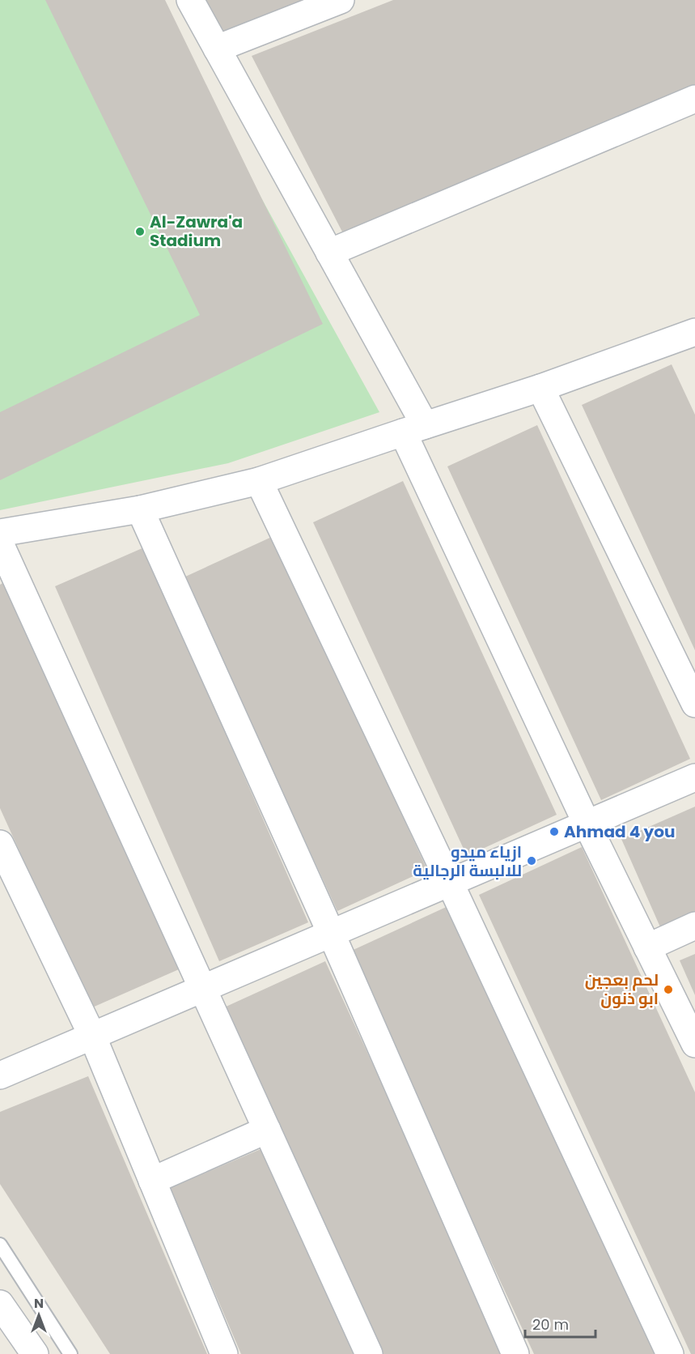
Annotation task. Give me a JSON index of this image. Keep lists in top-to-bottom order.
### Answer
{
  "places": [
    "Al-Zawra'a Stadium",
    "Ahmad 4 you",
    "ازياء ميدو للالبسة الرجالية",
    "لحم بعجين ابو ذنون"
  ],
  "scale_bar": "20 m",
  "north": "top"
}
